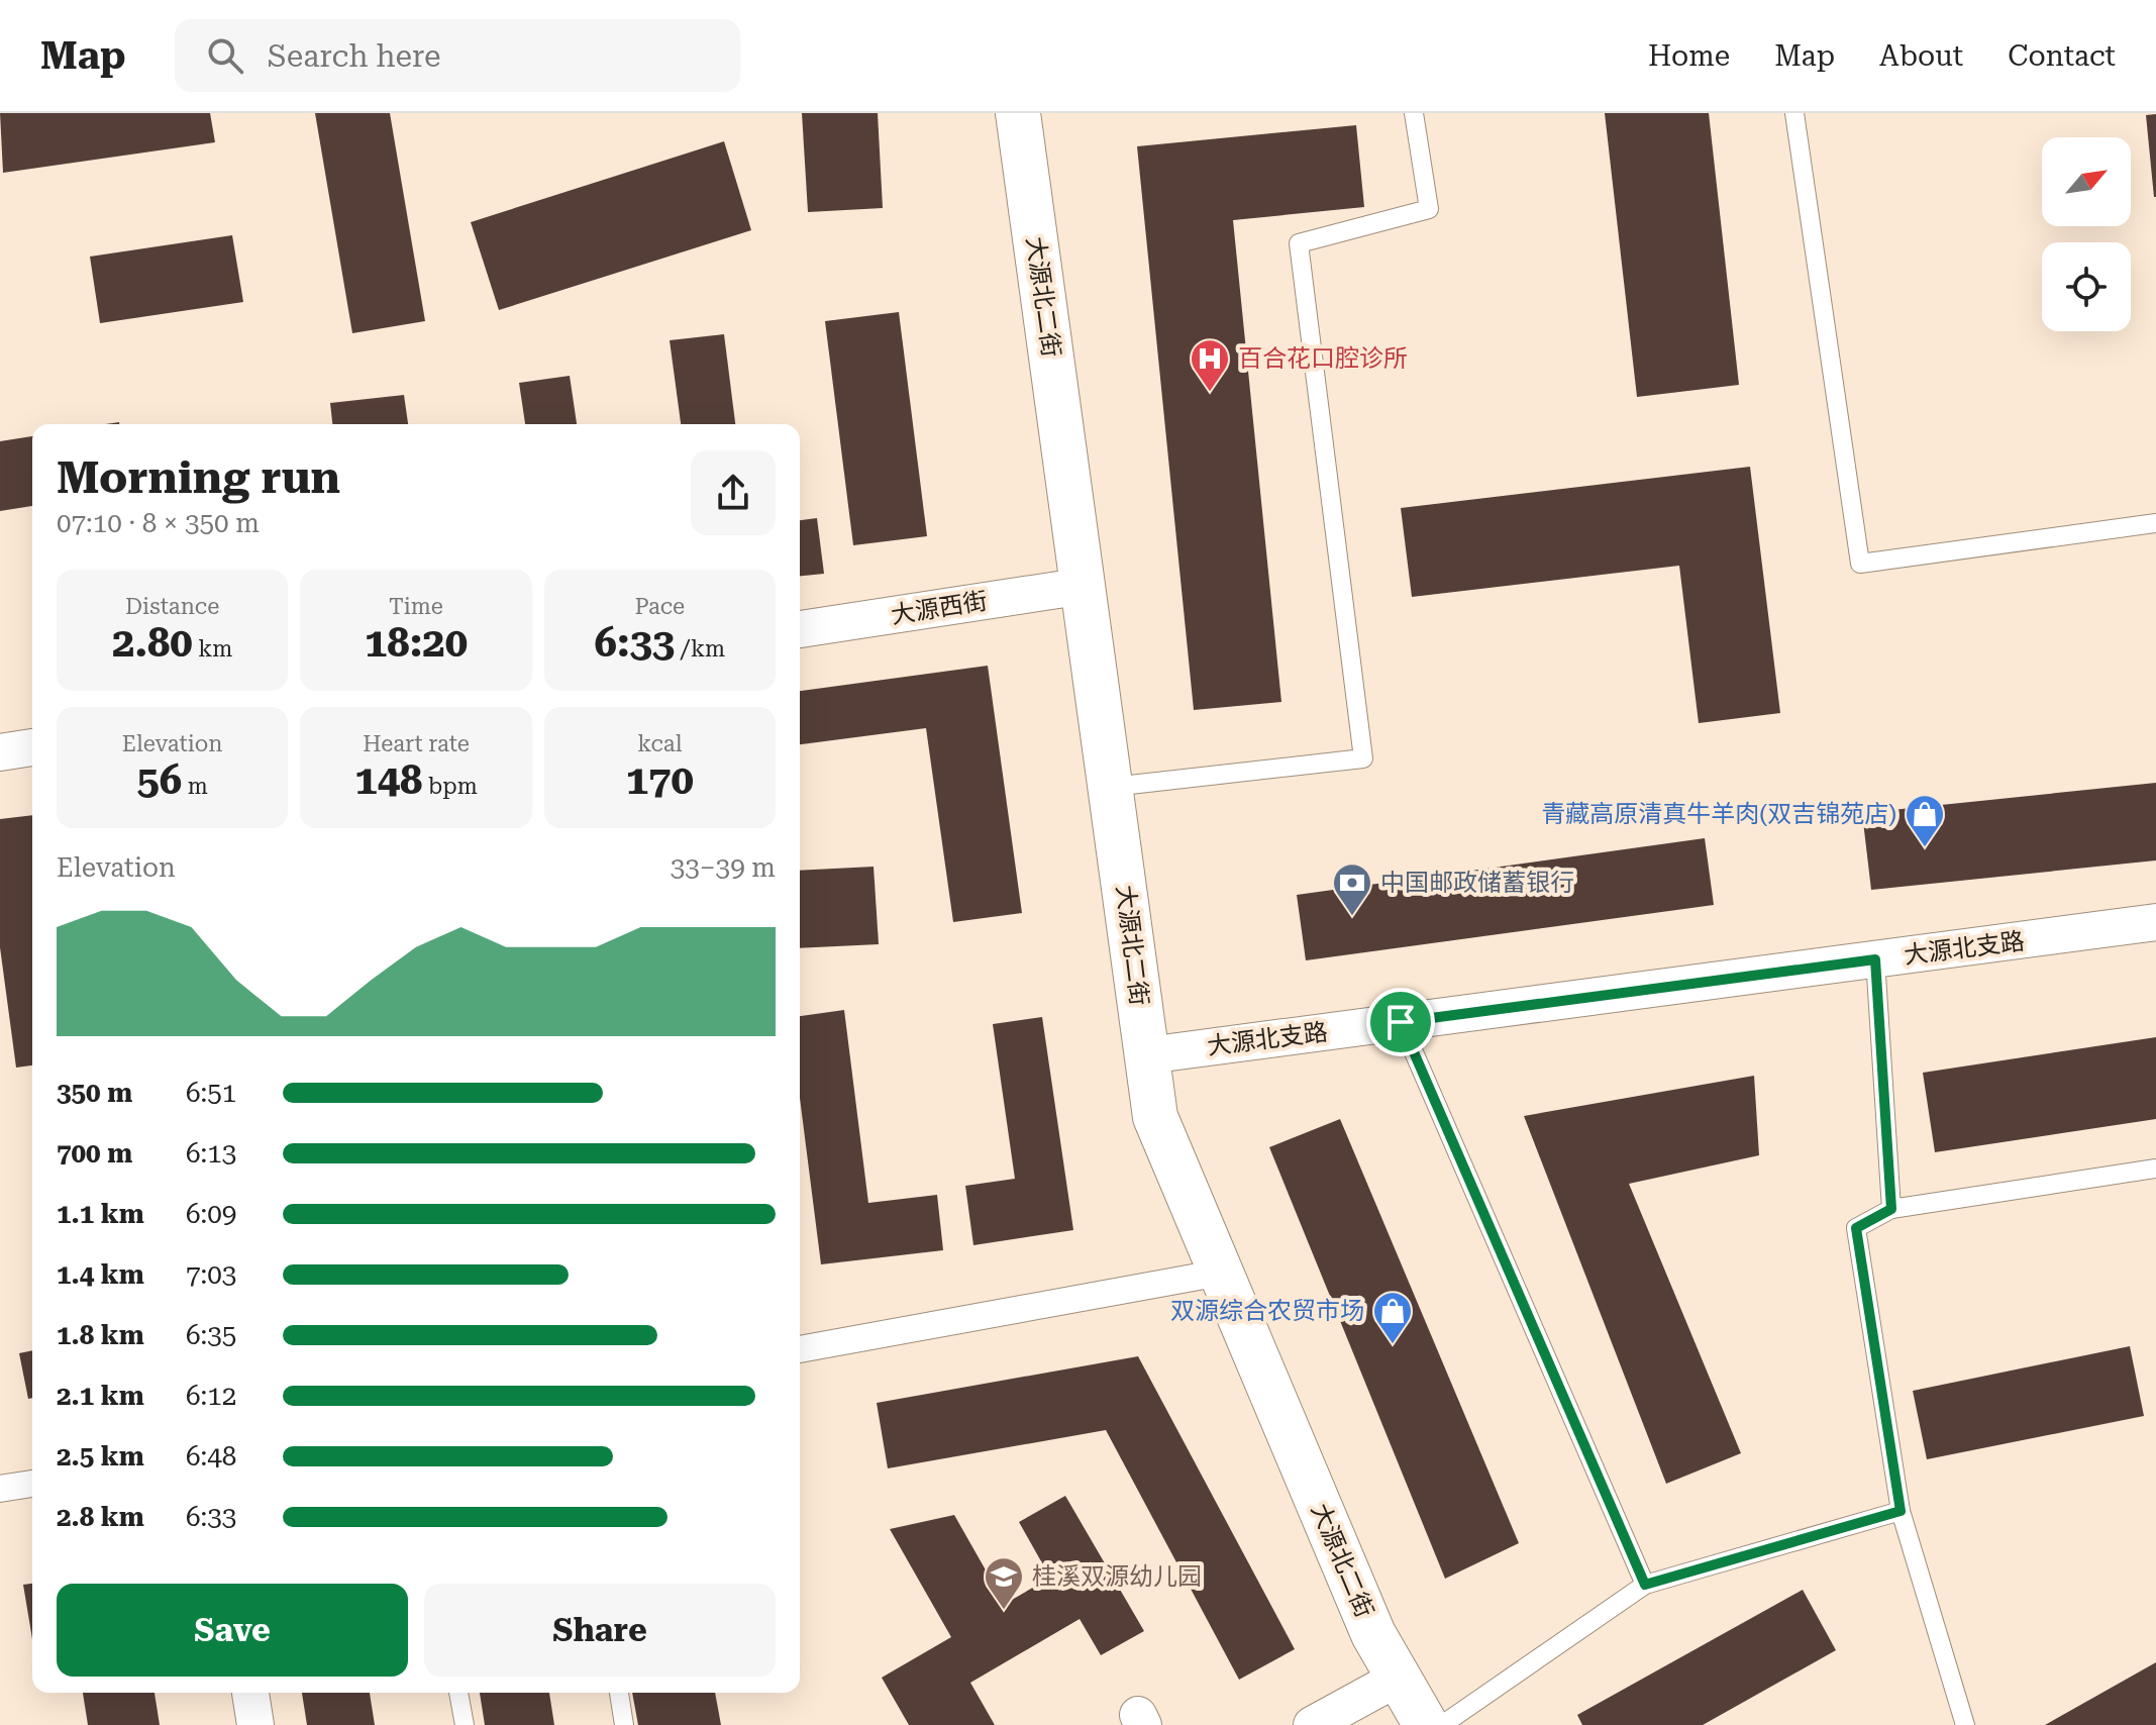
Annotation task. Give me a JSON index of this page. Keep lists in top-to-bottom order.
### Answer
{
  "streets": {
    "street": ["大源北二街", "大源西街", "大源北支路"]
  },
  "crossings": [
    ["大源北二街", "大源西街"],
    ["大源北二街", "大源北支路"]
  ],
  "places": {
    "hospital": ["百合花口腔诊所"],
    "shop": ["青藏高原清真牛羊肉(双吉锦苑店)", "双源综合农贸市场"],
    "bank": ["中国邮政储蓄银行"],
    "school or university": ["桂溪双源幼儿园"]
  },
  "north": "top right",
  "page": {
    "header": "Map",
    "search": "Search here",
    "nav": [
      "Home",
      "Map",
      "About",
      "Contact"
    ],
    "heading": ["Morning run", "07:10 · 8 × 350 m"],
    "stats": [
      ["Distance", "2.80 km"],
      ["Time", "18:20"],
      ["Pace", "6:33 /km"],
      ["Elevation", "56 m"],
      ["Heart rate", "148 bpm"],
      ["kcal", "170"]
    ],
    "chart": ["Elevation", "33–39 m"],
    "list": [
      {
        "name": "350 m",
        "note": "6:51"
      },
      {
        "name": "700 m",
        "note": "6:13"
      },
      {
        "name": "1.1 km",
        "note": "6:09"
      },
      {
        "name": "1.4 km",
        "note": "7:03"
      },
      {
        "name": "1.8 km",
        "note": "6:35"
      },
      {
        "name": "2.1 km",
        "note": "6:12"
      },
      {
        "name": "2.5 km",
        "note": "6:48"
      },
      {
        "name": "2.8 km",
        "note": "6:33"
      }
    ],
    "buttons": ["Save", "Share"]
  }
}
